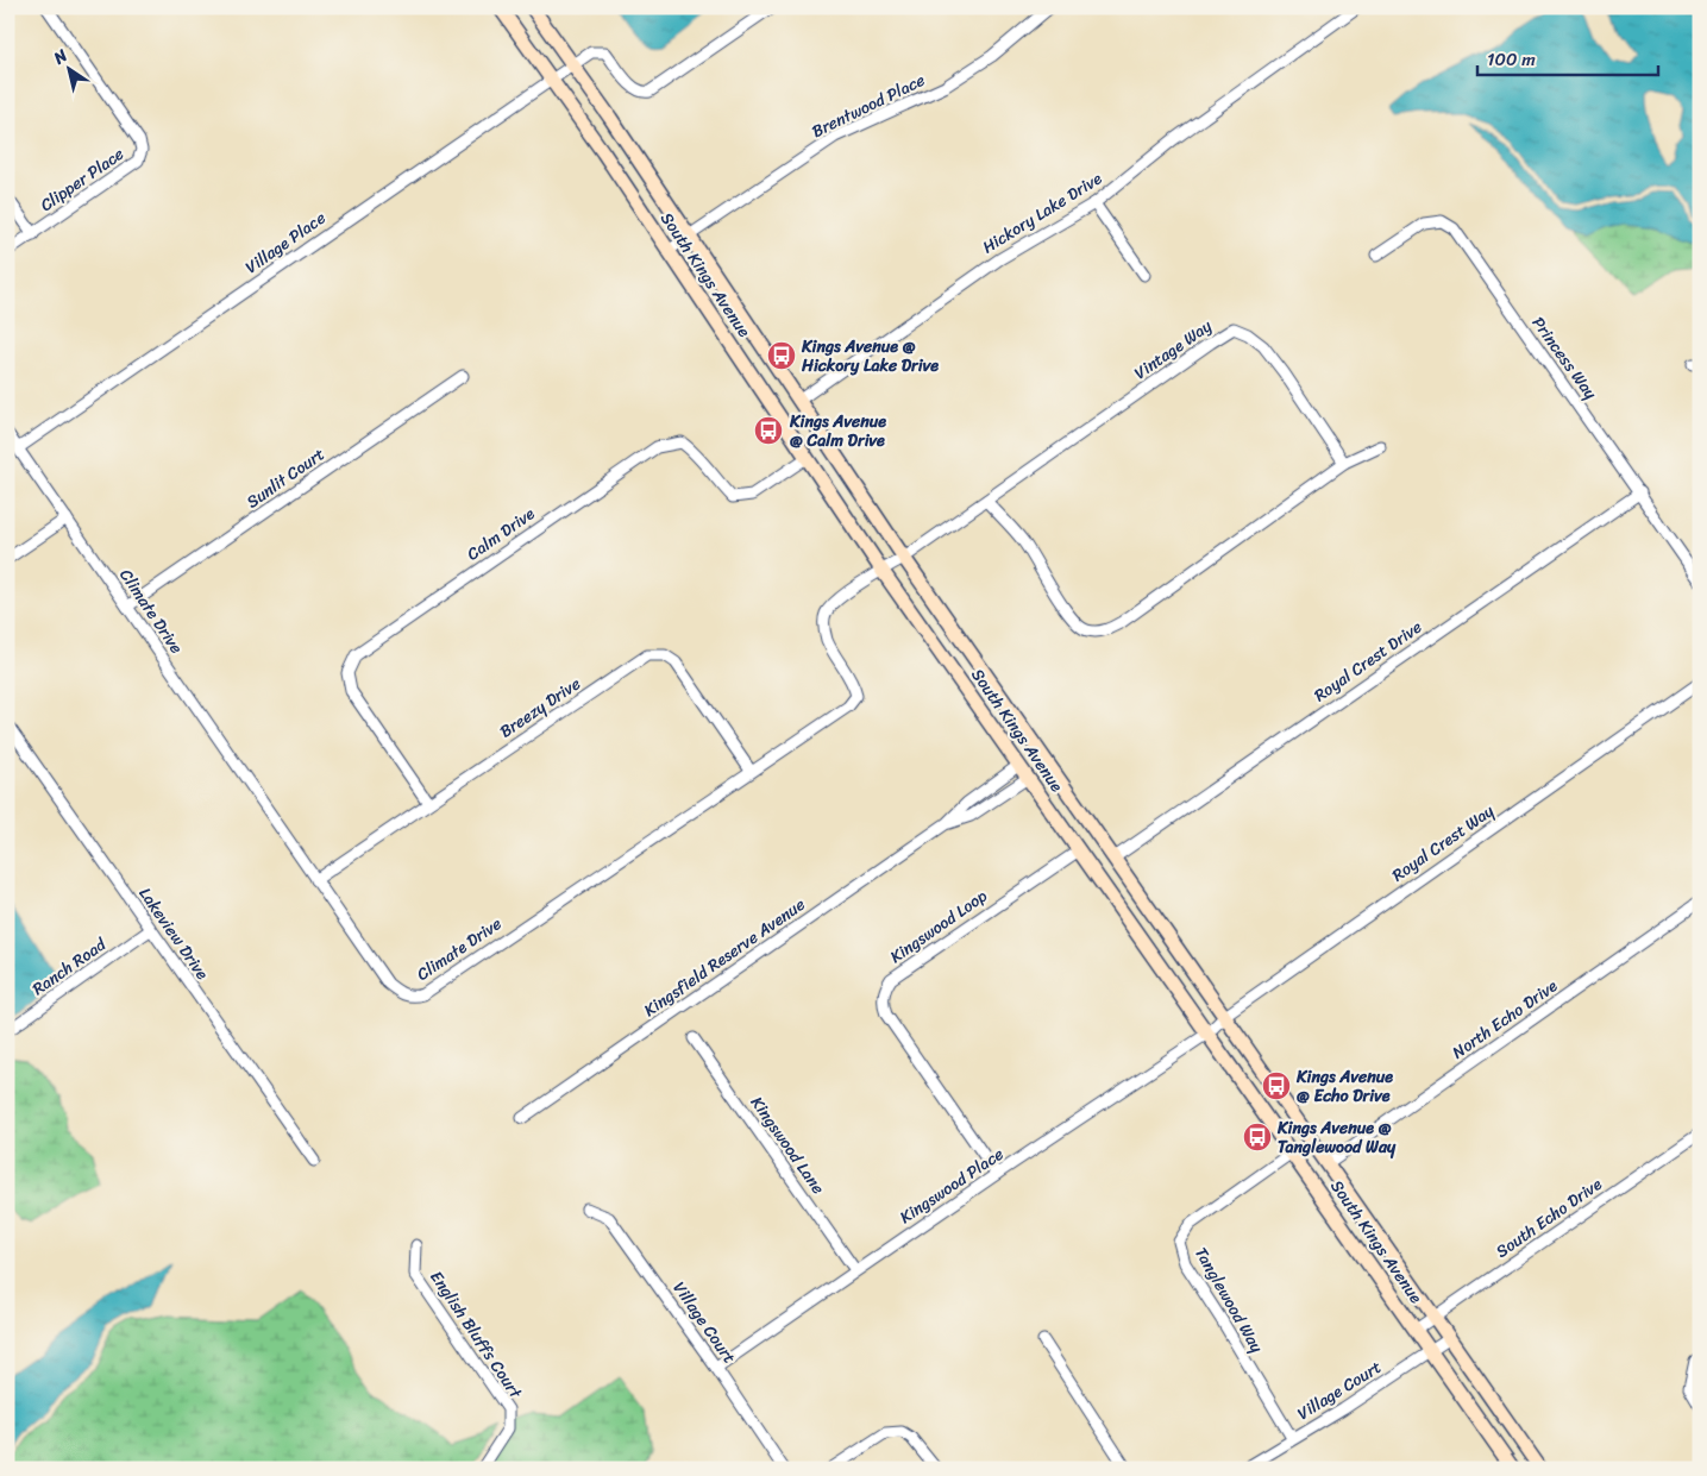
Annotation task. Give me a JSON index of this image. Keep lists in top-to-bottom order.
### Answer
{
  "streets": {
    "main road": ["South Kings Avenue"],
    "street": [
      "Brentwood Place",
      "Clipper Place",
      "Hickory Lake Drive",
      "Village Place",
      "Vintage Way",
      "Princess Way",
      "Sunlit Court",
      "Calm Drive",
      "Climate Drive",
      "Royal Crest Drive",
      "Breezy Drive",
      "Royal Crest Way",
      "Kingswood Loop",
      "Lakeview Drive",
      "Kingsfield Reserve Avenue",
      "Ranch Road",
      "North Echo Drive",
      "Kingswood Lane",
      "Kingswood Place",
      "South Echo Drive",
      "Tanglewood Way",
      "Village Court",
      "English Bluffs Court"
    ]
  },
  "crossings": [
    ["Brentwood Place", "South Kings Avenue"],
    ["Hickory Lake Drive", "South Kings Avenue"],
    ["Village Place", "South Kings Avenue"],
    ["South Kings Avenue", "Vintage Way"],
    ["South Kings Avenue", "Calm Drive"],
    ["South Kings Avenue", "Climate Drive"],
    ["South Kings Avenue", "Royal Crest Drive"],
    ["South Kings Avenue", "Royal Crest Way"],
    ["South Kings Avenue", "Kingswood Loop"],
    ["South Kings Avenue", "Kingsfield Reserve Avenue"],
    ["South Kings Avenue", "North Echo Drive"],
    ["South Kings Avenue", "Kingswood Place"],
    ["South Kings Avenue", "South Echo Drive"],
    ["South Kings Avenue", "Tanglewood Way"],
    ["South Kings Avenue", "Village Court"],
    ["Vintage Way", "Climate Drive"],
    ["Princess Way", "Royal Crest Drive"],
    ["Sunlit Court", "Climate Drive"],
    ["Calm Drive", "Breezy Drive"],
    ["Climate Drive", "Breezy Drive"],
    ["Royal Crest Way", "Kingswood Place"],
    ["Kingswood Loop", "Kingswood Place"],
    ["Lakeview Drive", "Ranch Road"],
    ["Kingswood Lane", "Kingswood Place"],
    ["Kingswood Place", "Village Court"],
    ["Tanglewood Way", "Village Court"]
  ],
  "places": {
    "bus stop": [
      "Kings Avenue @ Hickory Lake Drive",
      "Kings Avenue @ Calm Drive",
      "Kings Avenue @ Echo Drive",
      "Kings Avenue @ Tanglewood Way"
    ]
  },
  "scale_bar": "100 m",
  "north": "top left"
}
